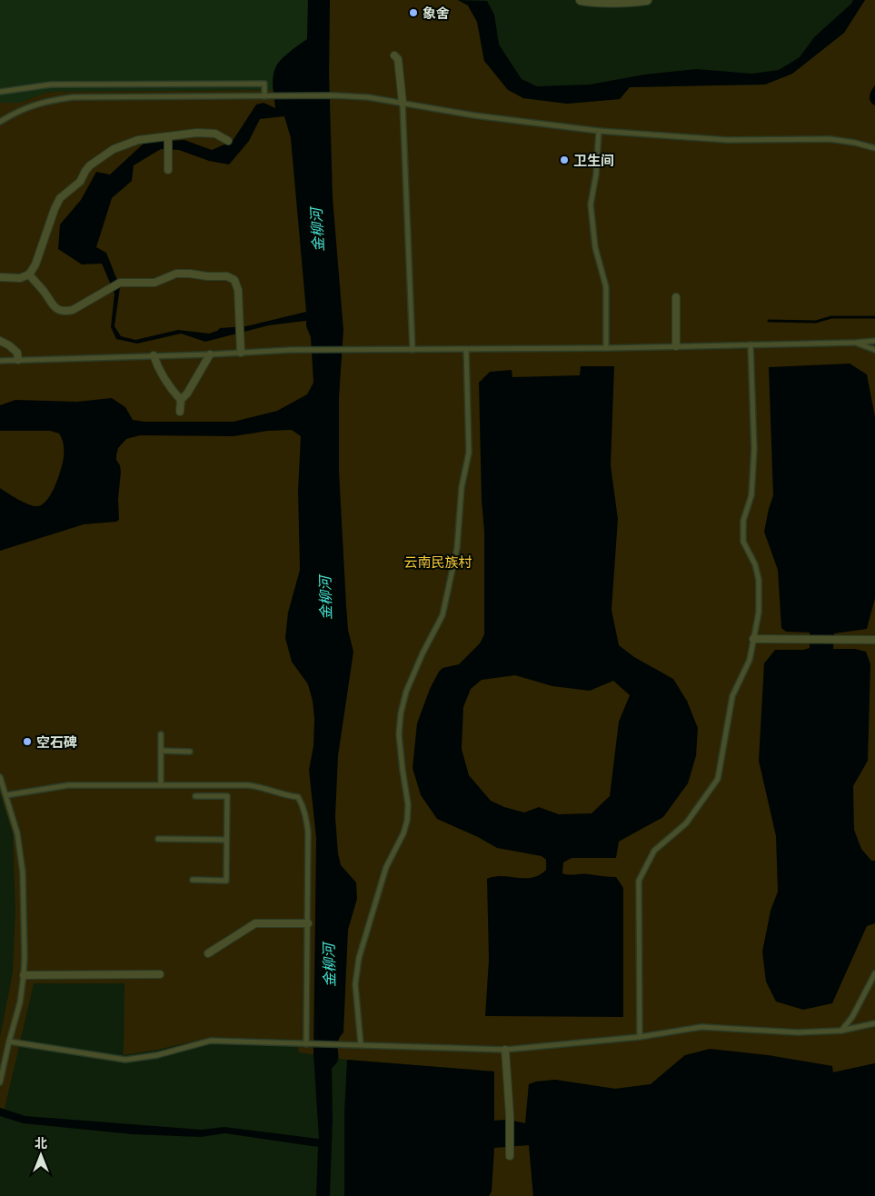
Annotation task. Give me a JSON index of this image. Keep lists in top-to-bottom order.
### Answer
{
  "water": ["金柳河"],
  "parks": ["云南民族村"],
  "places": ["象舍", "卫生间", "空石碑"],
  "north": "top"
}
